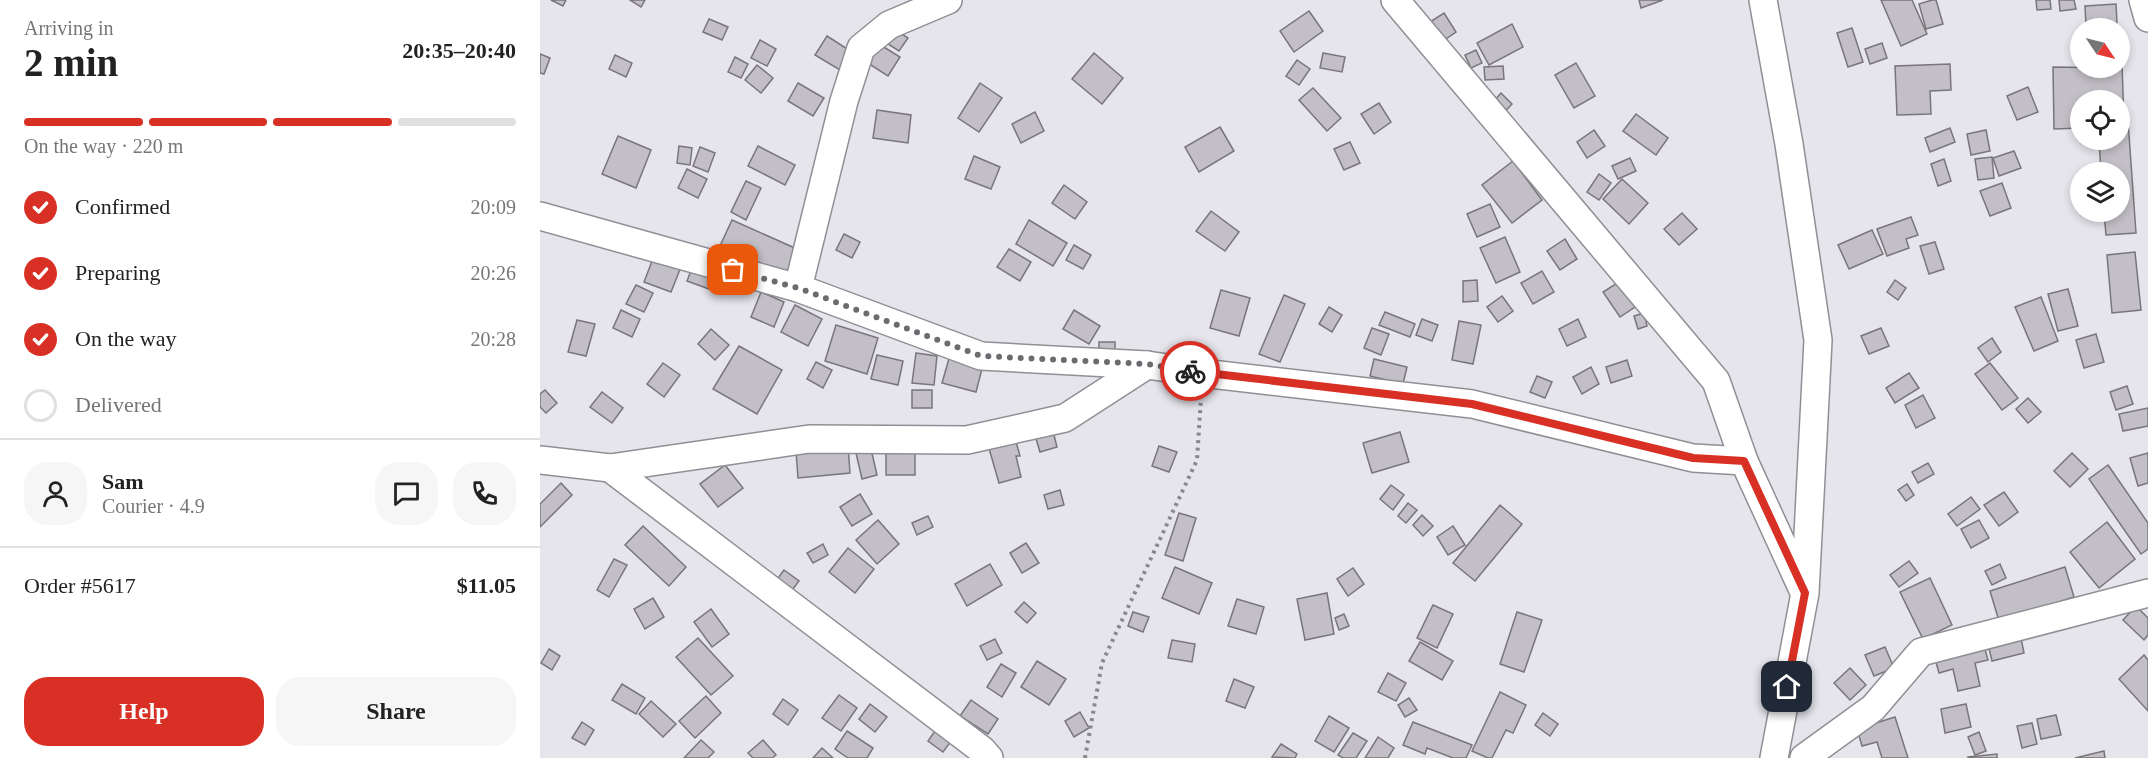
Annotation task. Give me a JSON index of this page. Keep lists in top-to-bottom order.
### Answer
{
  "north": "bottom right",
  "page": {
    "heading": ["2 min", "Arriving in", "20:35–20:40"],
    "panel": [
      "Sam",
      "Courier · 4.9",
      "Order #5617",
      "$11.05"
    ],
    "bar": "On the way · 220 m",
    "list": [
      ["Confirmed", "20:09"],
      ["Preparing", "20:26"],
      ["On the way", "20:28"],
      "Delivered"
    ],
    "buttons": ["Help", "Share"]
  }
}
